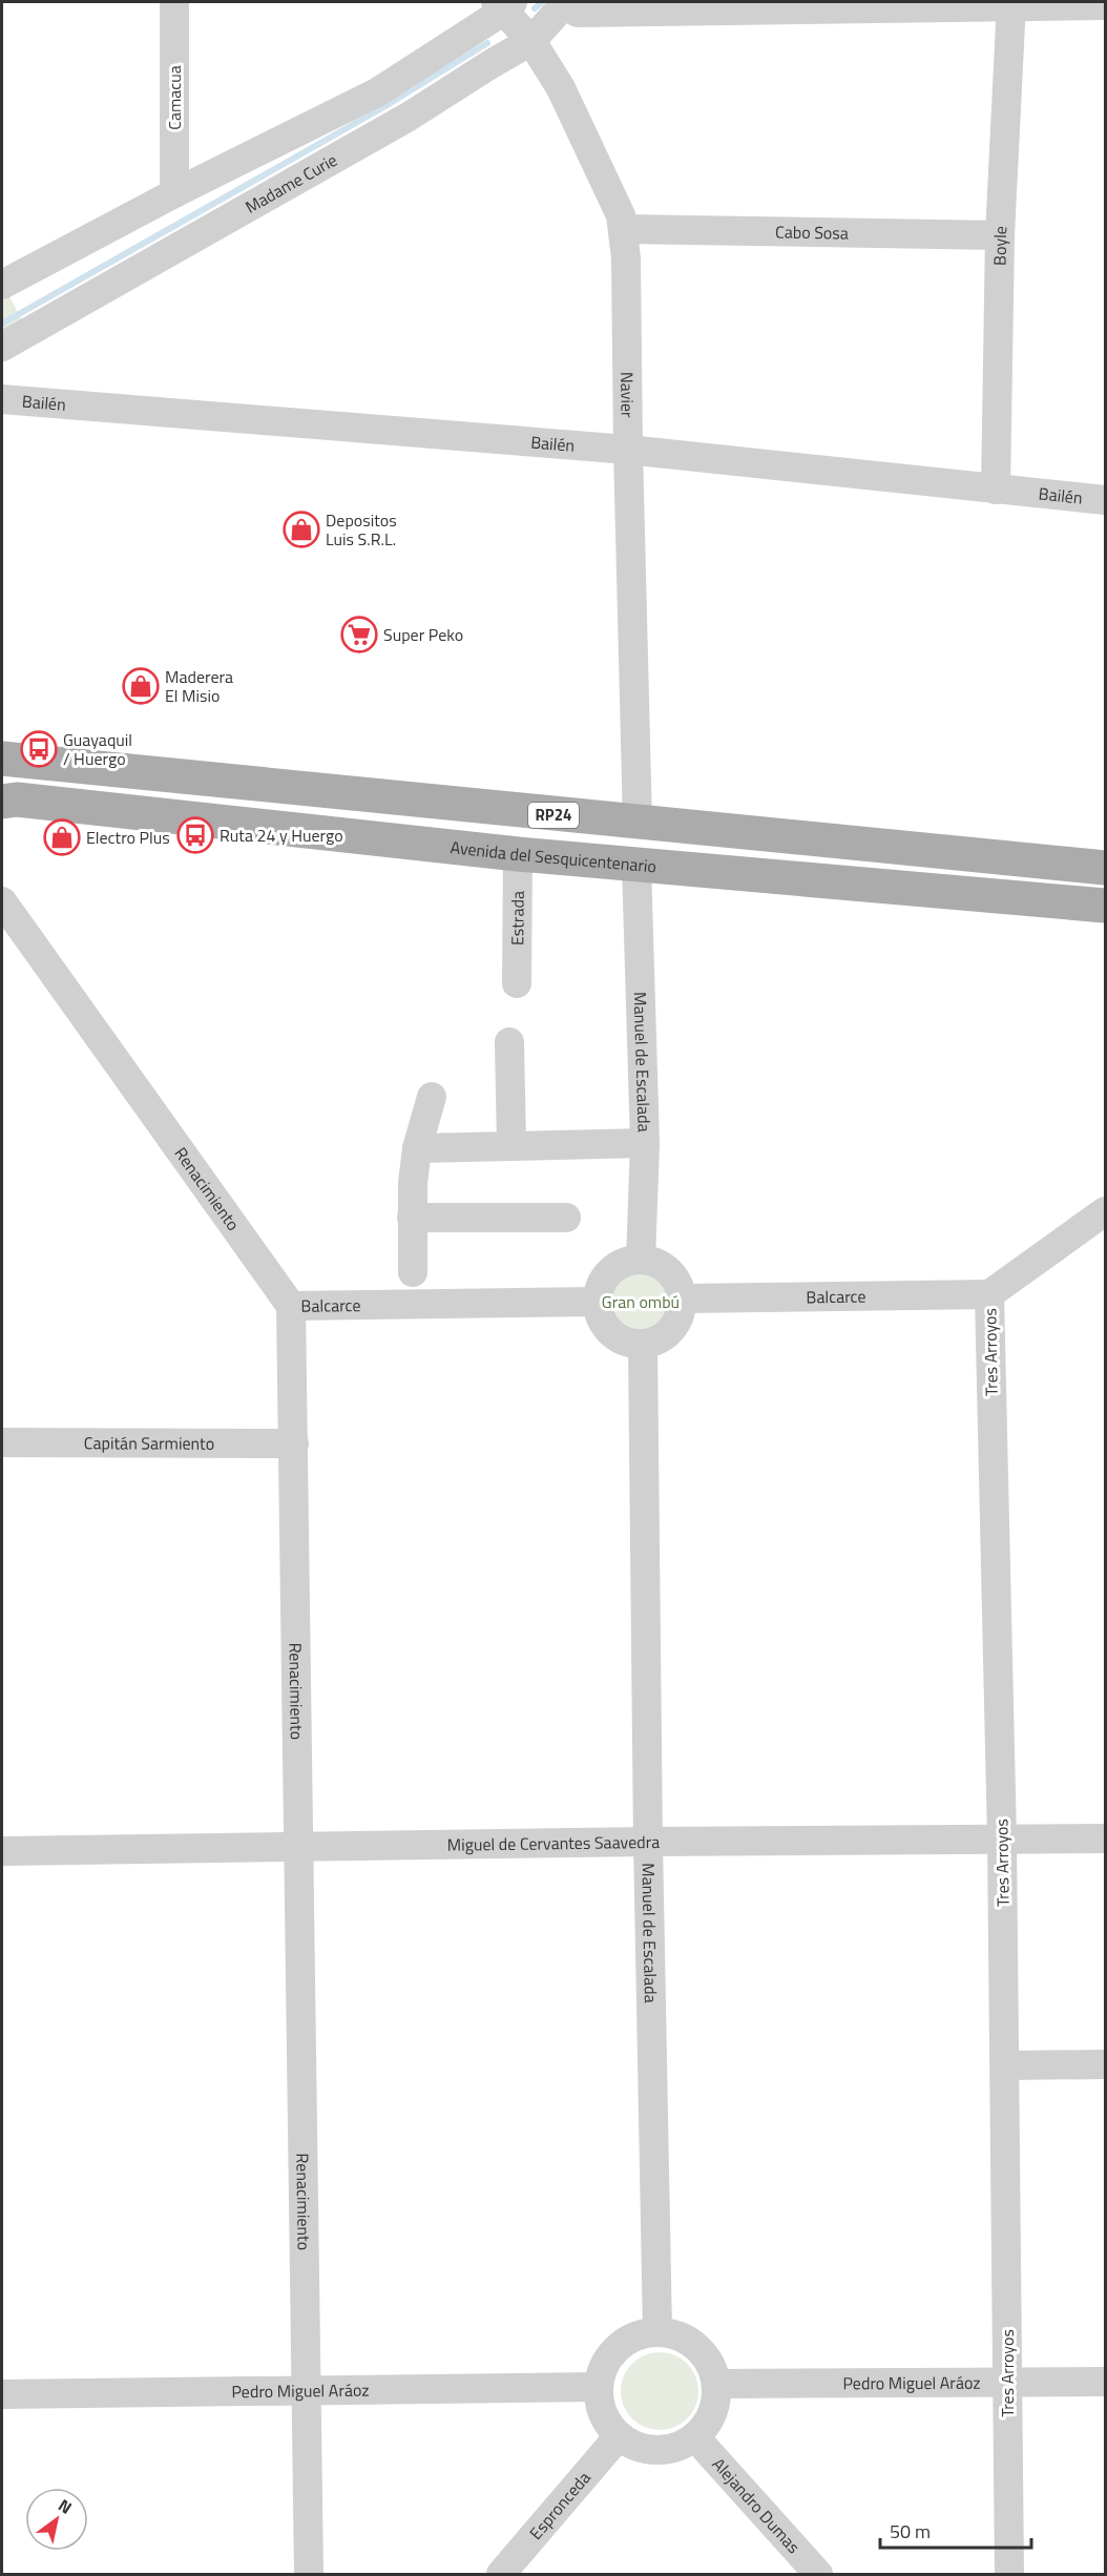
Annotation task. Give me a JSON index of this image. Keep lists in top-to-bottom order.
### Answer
{
  "streets": {
    "main road": ["RP24", "Avenida del Sesquicentenario"],
    "street": [
      "Camacua",
      "Madame Curie",
      "Cabo Sosa",
      "Boyle",
      "Navier",
      "Bailén",
      "Estrada",
      "Manuel de Escalada",
      "Renacimiento",
      "Balcarce",
      "Tres Arroyos",
      "Capitán Sarmiento",
      "Miguel de Cervantes Saavedra",
      "Pedro Miguel Aráoz",
      "Espronceda",
      "Alejandro Dumas"
    ]
  },
  "crossings": [
    ["Madame Curie", "Navier"],
    ["Cabo Sosa", "Boyle"],
    ["Cabo Sosa", "Navier"],
    ["Boyle", "Bailén"],
    ["Navier", "Bailén"],
    ["Navier", "RP24"],
    ["Avenida del Sesquicentenario", "Estrada"],
    ["Avenida del Sesquicentenario", "Manuel de Escalada"],
    ["Manuel de Escalada", "Balcarce"],
    ["Manuel de Escalada", "Miguel de Cervantes Saavedra"],
    ["Manuel de Escalada", "Pedro Miguel Aráoz"],
    ["Manuel de Escalada", "Espronceda"],
    ["Manuel de Escalada", "Alejandro Dumas"],
    ["Renacimiento", "Balcarce"],
    ["Renacimiento", "Capitán Sarmiento"],
    ["Renacimiento", "Miguel de Cervantes Saavedra"],
    ["Renacimiento", "Pedro Miguel Aráoz"],
    ["Balcarce", "Tres Arroyos"],
    ["Tres Arroyos", "Miguel de Cervantes Saavedra"],
    ["Tres Arroyos", "Pedro Miguel Aráoz"],
    ["Pedro Miguel Aráoz", "Espronceda"],
    ["Pedro Miguel Aráoz", "Alejandro Dumas"],
    ["Espronceda", "Alejandro Dumas"]
  ],
  "parks": ["Gran ombú"],
  "places": {
    "shop": ["Depositos Luis S.R.L.", "Maderera El Misio", "Electro Plus"],
    "supermarket": ["Super Peko"],
    "bus stop": ["Guayaquil / Huergo", "Ruta 24 y Huergo"]
  },
  "scale_bar": "50 m",
  "north": "top right"
}
